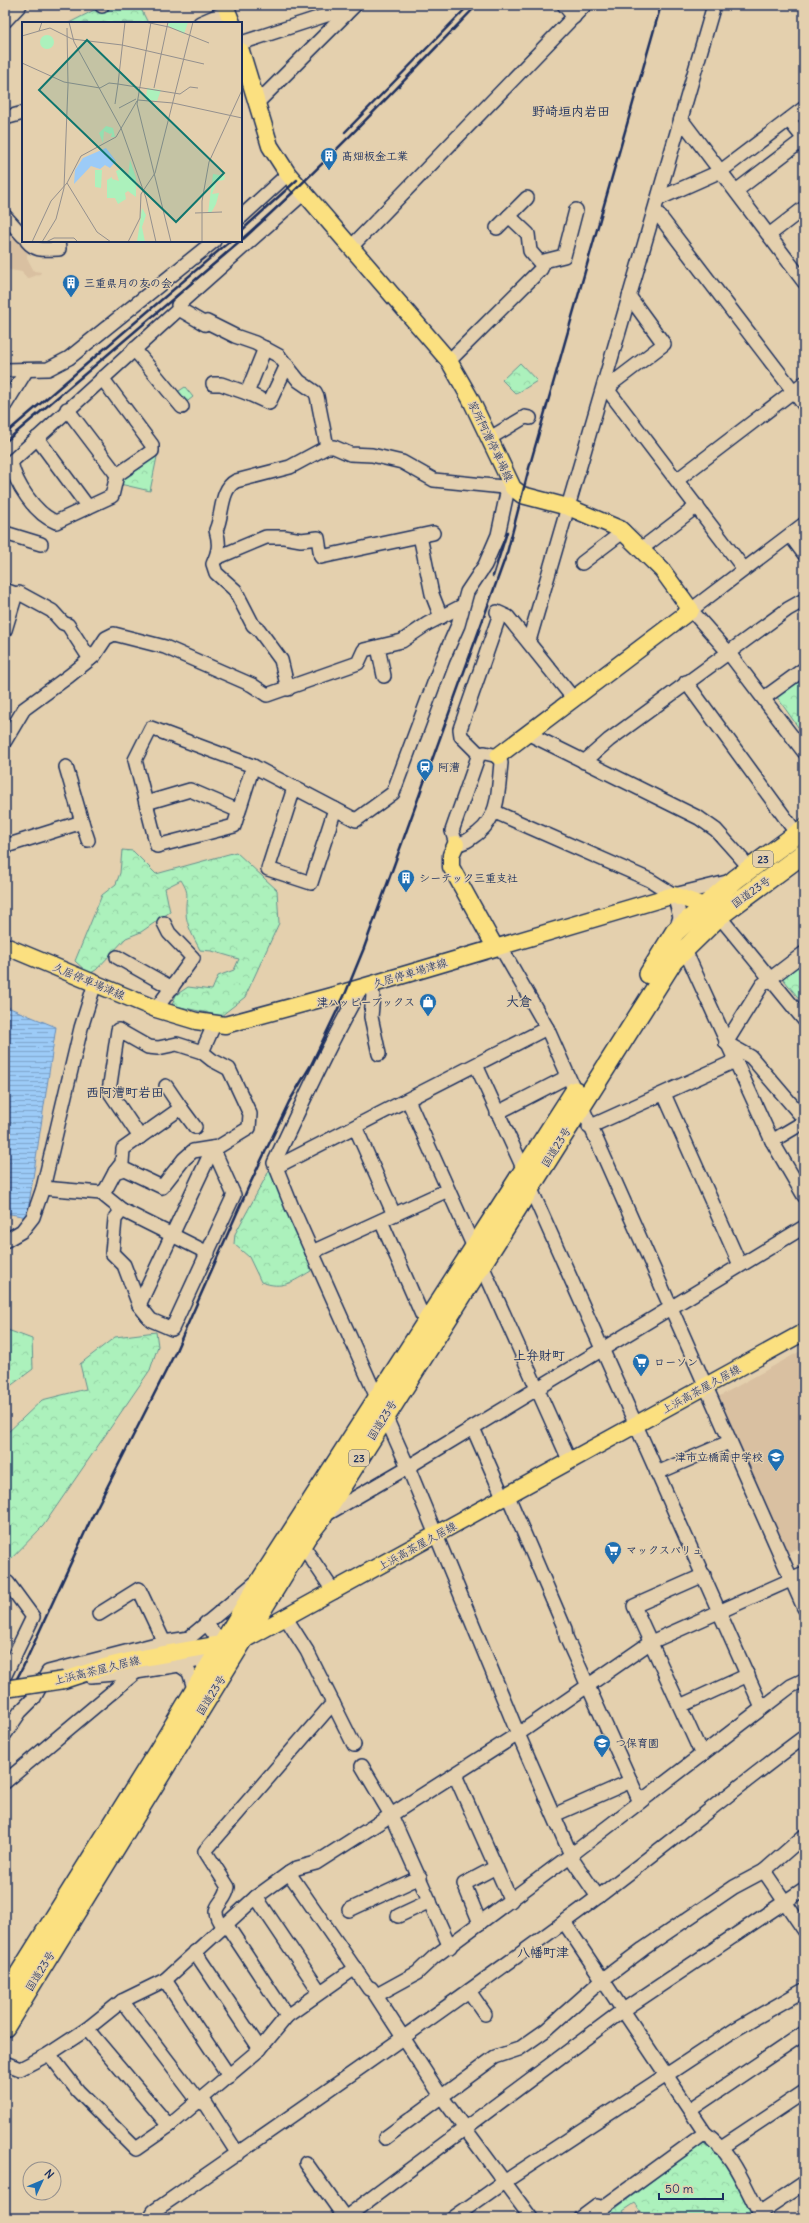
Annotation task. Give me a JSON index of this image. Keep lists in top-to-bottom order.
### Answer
{
  "streets": {
    "highway": ["23", "国道23号"],
    "main road": ["家所阿漕停車場線", "久居停車場津線", "上浜高茶屋久居線"]
  },
  "crossings": [
    ["国道23号", "上浜高茶屋久居線"]
  ],
  "districts": [
    "野崎垣内岩田",
    "大倉",
    "西阿漕町岩田",
    "上弁財町",
    "八幡町津"
  ],
  "places": {
    "building": ["髙畑板金工業", "三重県月の友の会", "シーテック三重支社"],
    "station": ["阿漕"],
    "shop": ["津ハッピーブックス"],
    "supermarket": ["ローソン", "マックスバリュ"],
    "school or university": ["津市立橋南中学校", "つ保育園"]
  },
  "scale_bar": "50 m",
  "north": "top right"
}
